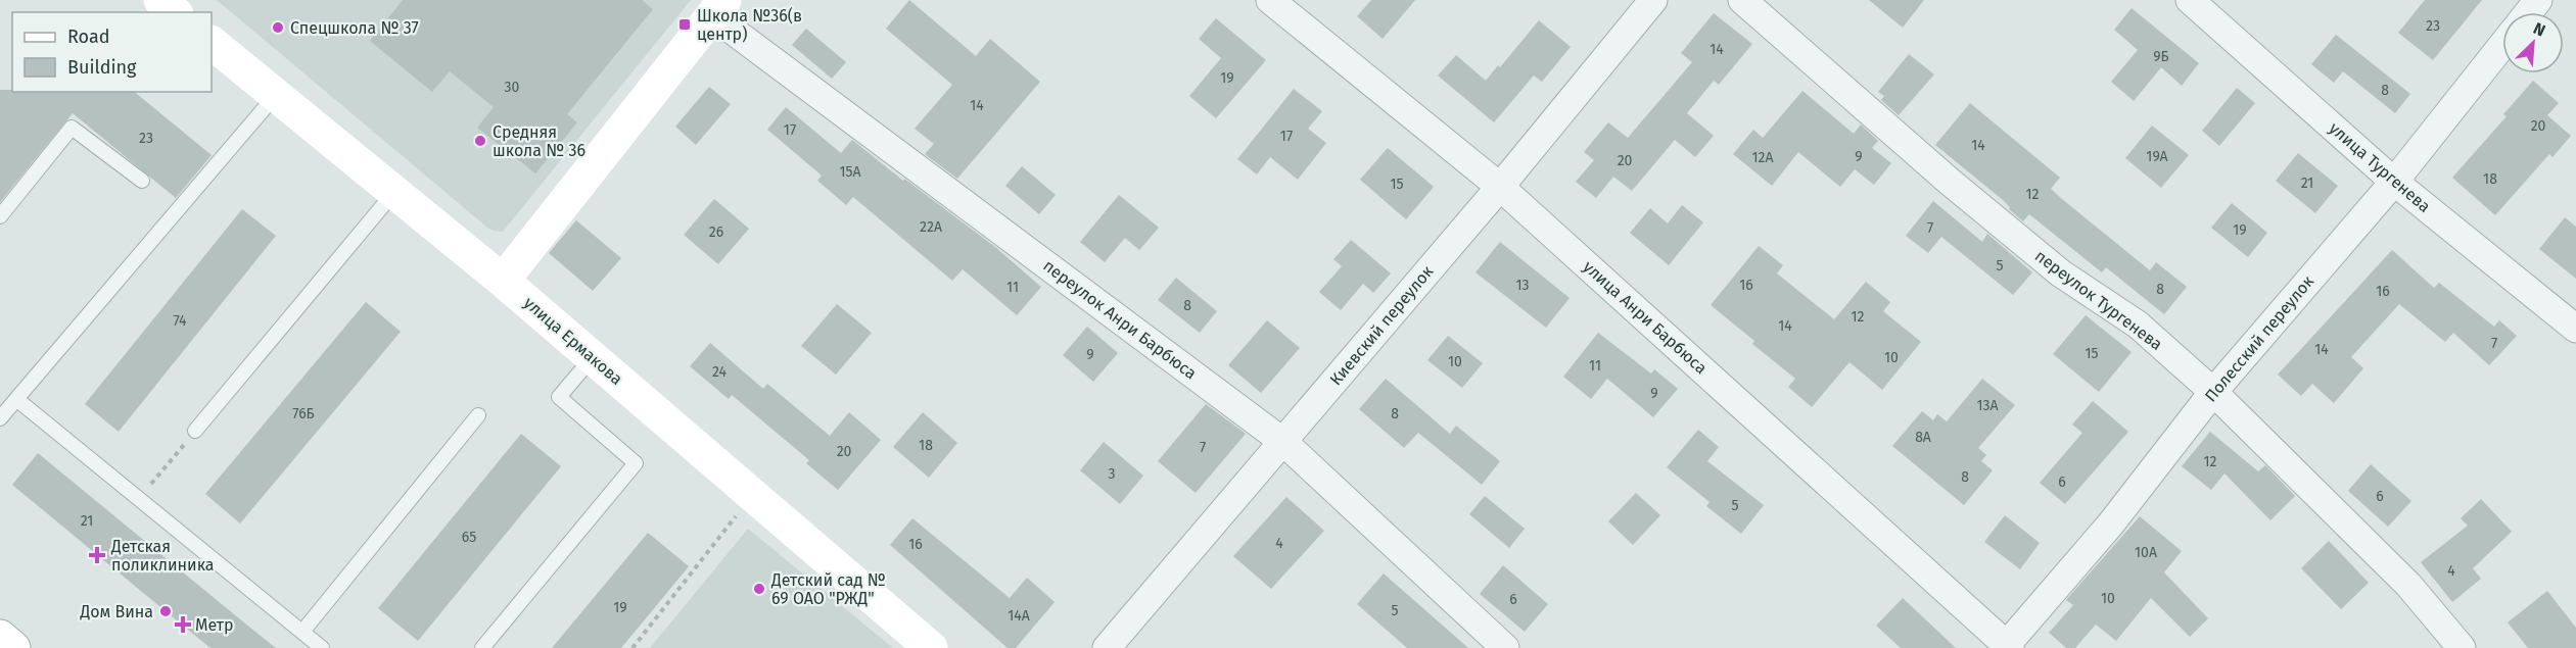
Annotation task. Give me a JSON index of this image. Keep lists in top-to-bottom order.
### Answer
{
  "streets": {
    "street": [
      "улица Тургенева",
      "переулок Тургенева",
      "улица Анри Барбюса",
      "переулок Анри Барбюса",
      "Киевский переулок",
      "Полесский переулок",
      "улица Ермакова"
    ]
  },
  "crossings": [
    ["улица Тургенева", "Полесский переулок"],
    ["переулок Тургенева", "Полесский переулок"],
    ["улица Анри Барбюса", "Киевский переулок"],
    ["улица Анри Барбюса", "Полесский переулок"],
    ["переулок Анри Барбюса", "Киевский переулок"]
  ],
  "places": {
    "transit": ["Школа №36(в центр)"],
    "other": [
      "Спецшкола № 37",
      "Средняя школа № 36",
      "Детский сад № 69 ОАО \"РЖД\"",
      "Дом Вина"
    ],
    "health": ["Детская поликлиника", "Метр"]
  },
  "house_numbers": [
    "23",
    "14",
    "9Б",
    "19",
    "30",
    "8",
    "14",
    "20",
    "17",
    "17",
    "23",
    "14",
    "9",
    "19А",
    "12А",
    "20",
    "15А",
    "18",
    "21",
    "15",
    "12",
    "22А",
    "7",
    "19",
    "26",
    "5",
    "13",
    "16",
    "11",
    "8",
    "16",
    "8",
    "12",
    "74",
    "14",
    "7",
    "14",
    "15",
    "9",
    "10",
    "10",
    "11",
    "24",
    "9",
    "13А",
    "76Б",
    "8",
    "8А",
    "18",
    "7",
    "20",
    "12",
    "3",
    "8",
    "6",
    "6",
    "5",
    "21",
    "65",
    "4",
    "16",
    "10А",
    "4",
    "10",
    "6",
    "19",
    "5",
    "14А"
  ],
  "legend": ["Road", "Building"],
  "north": "top right"
}
